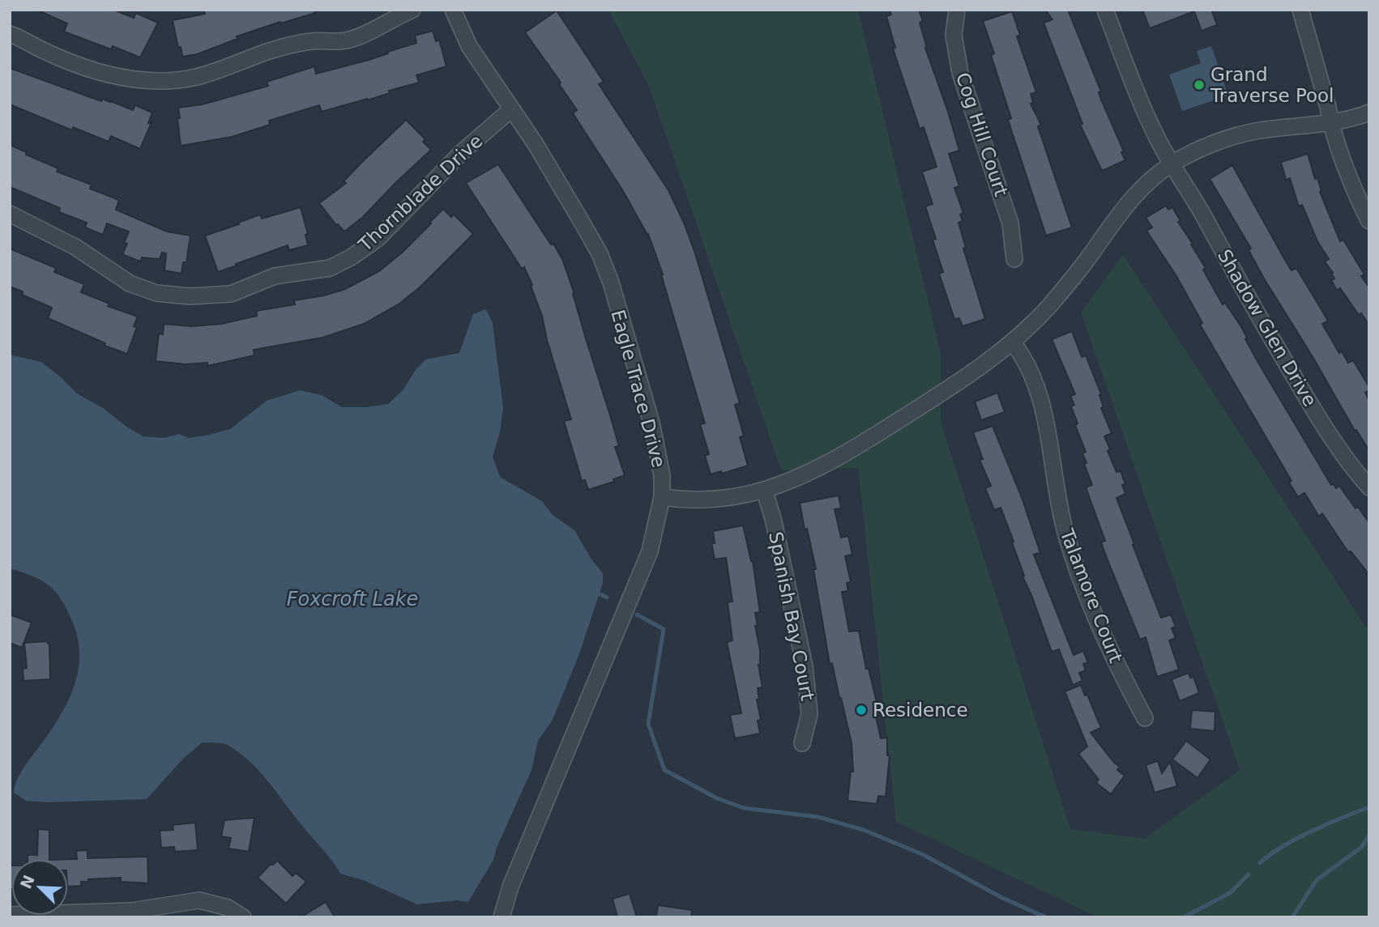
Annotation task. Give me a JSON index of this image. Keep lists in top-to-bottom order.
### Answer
{
  "streets": {
    "street": [
      "Cog Hill Court",
      "Thornblade Drive",
      "Shadow Glen Drive",
      "Eagle Trace Drive",
      "Talamore Court",
      "Spanish Bay Court"
    ]
  },
  "crossings": [
    ["Thornblade Drive", "Eagle Trace Drive"]
  ],
  "water": ["Foxcroft Lake"],
  "places": ["Grand Traverse Pool", "Residence"],
  "north": "top left"
}
